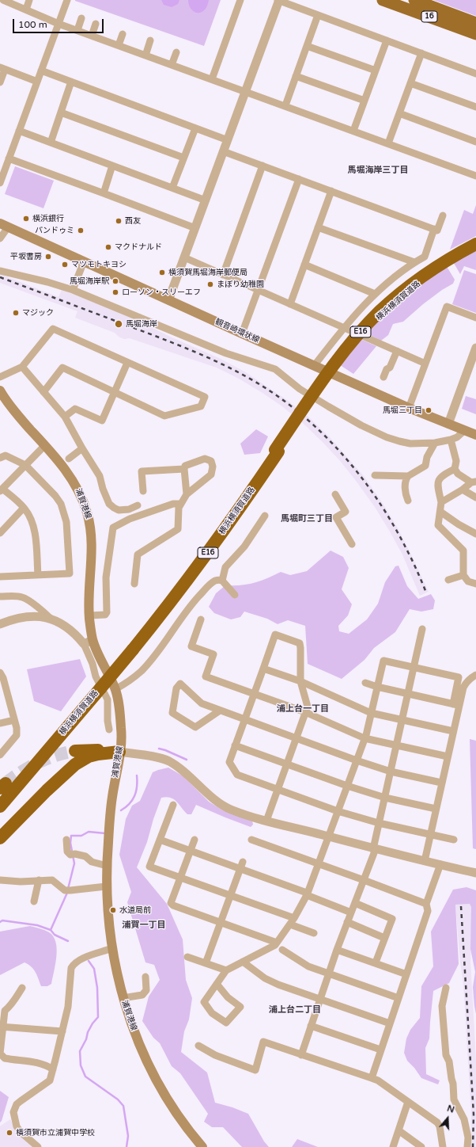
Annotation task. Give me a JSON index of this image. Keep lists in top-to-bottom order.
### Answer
{
  "streets": {
    "highway": ["16", "横浜横須賀道路", "E16"],
    "main road": ["観音崎環状線", "浦賀港線"]
  },
  "districts": [
    "馬堀海岸三丁目",
    "馬堀町三丁目",
    "浦上台一丁目",
    "浦賀一丁目",
    "浦上台二丁目"
  ],
  "places": [
    "横浜銀行",
    "西友",
    "パンドゥミ",
    "マクドナルド",
    "平坂書房",
    "マツモトキヨシ",
    "横須賀馬堀海岸郵便局",
    "馬堀海岸駅",
    "まぼり幼稚園",
    "ローソン・スリーエフ",
    "マジック",
    "馬堀海岸",
    "馬堀三丁目",
    "水道局前",
    "横須賀市立浦賀中学校"
  ],
  "scale_bar": "100 m",
  "north": "top"
}
